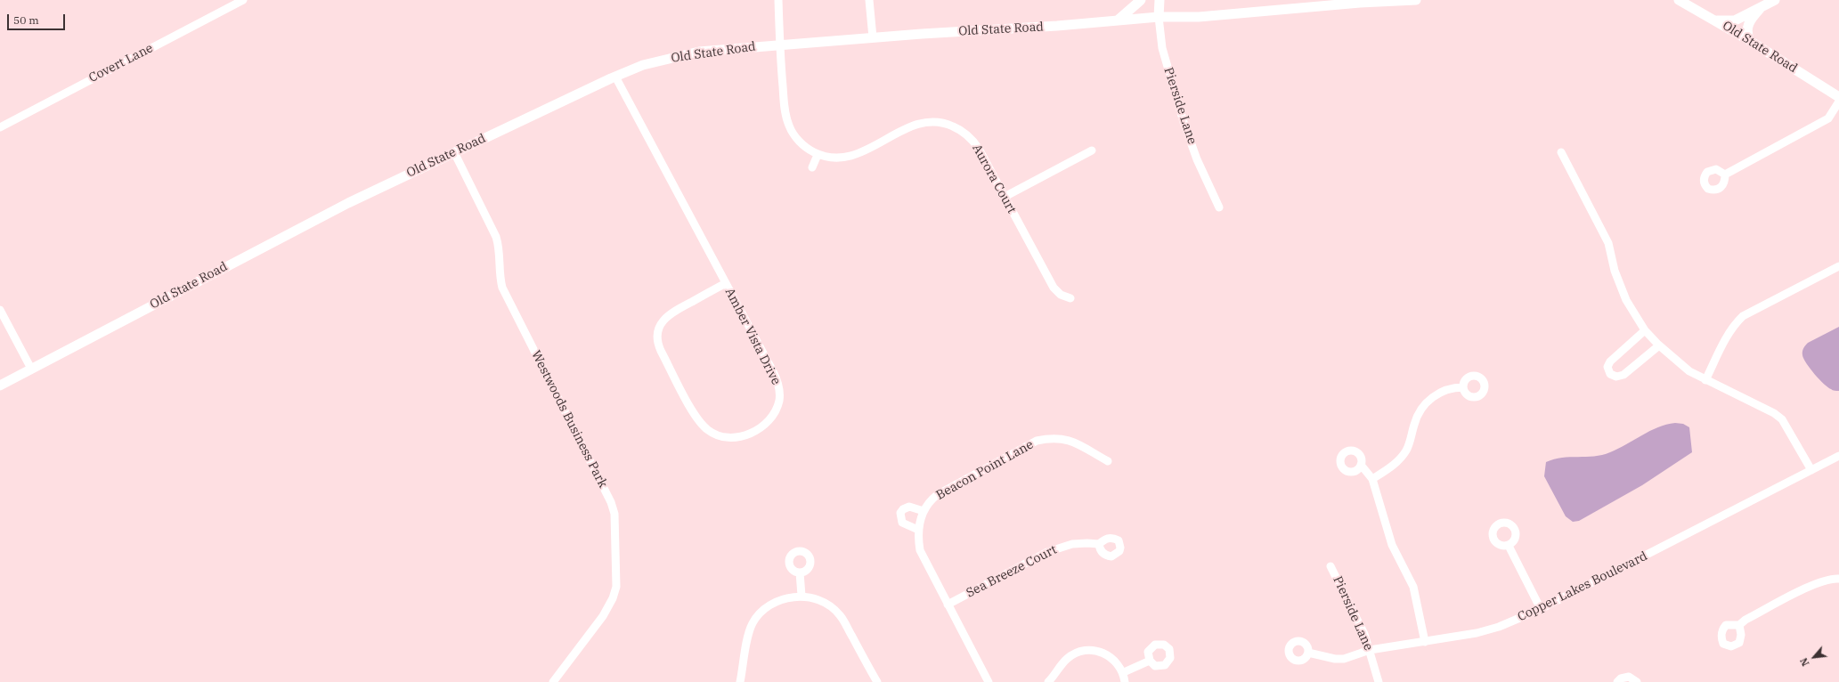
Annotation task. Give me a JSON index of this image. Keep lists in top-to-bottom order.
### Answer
{
  "streets": {
    "street": [
      "Old State Road",
      "Covert Lane",
      "Pierside Lane",
      "Aurora Court",
      "Amber Vista Drive",
      "Westwoods Business Park",
      "Beacon Point Lane",
      "Sea Breeze Court",
      "Copper Lakes Boulevard"
    ]
  },
  "crossings": [
    ["Old State Road", "Pierside Lane"],
    ["Old State Road", "Aurora Court"],
    ["Old State Road", "Amber Vista Drive"],
    ["Old State Road", "Westwoods Business Park"],
    ["Pierside Lane", "Copper Lakes Boulevard"],
    ["Beacon Point Lane", "Sea Breeze Court"]
  ],
  "scale_bar": "50 m",
  "north": "bottom left"
}
